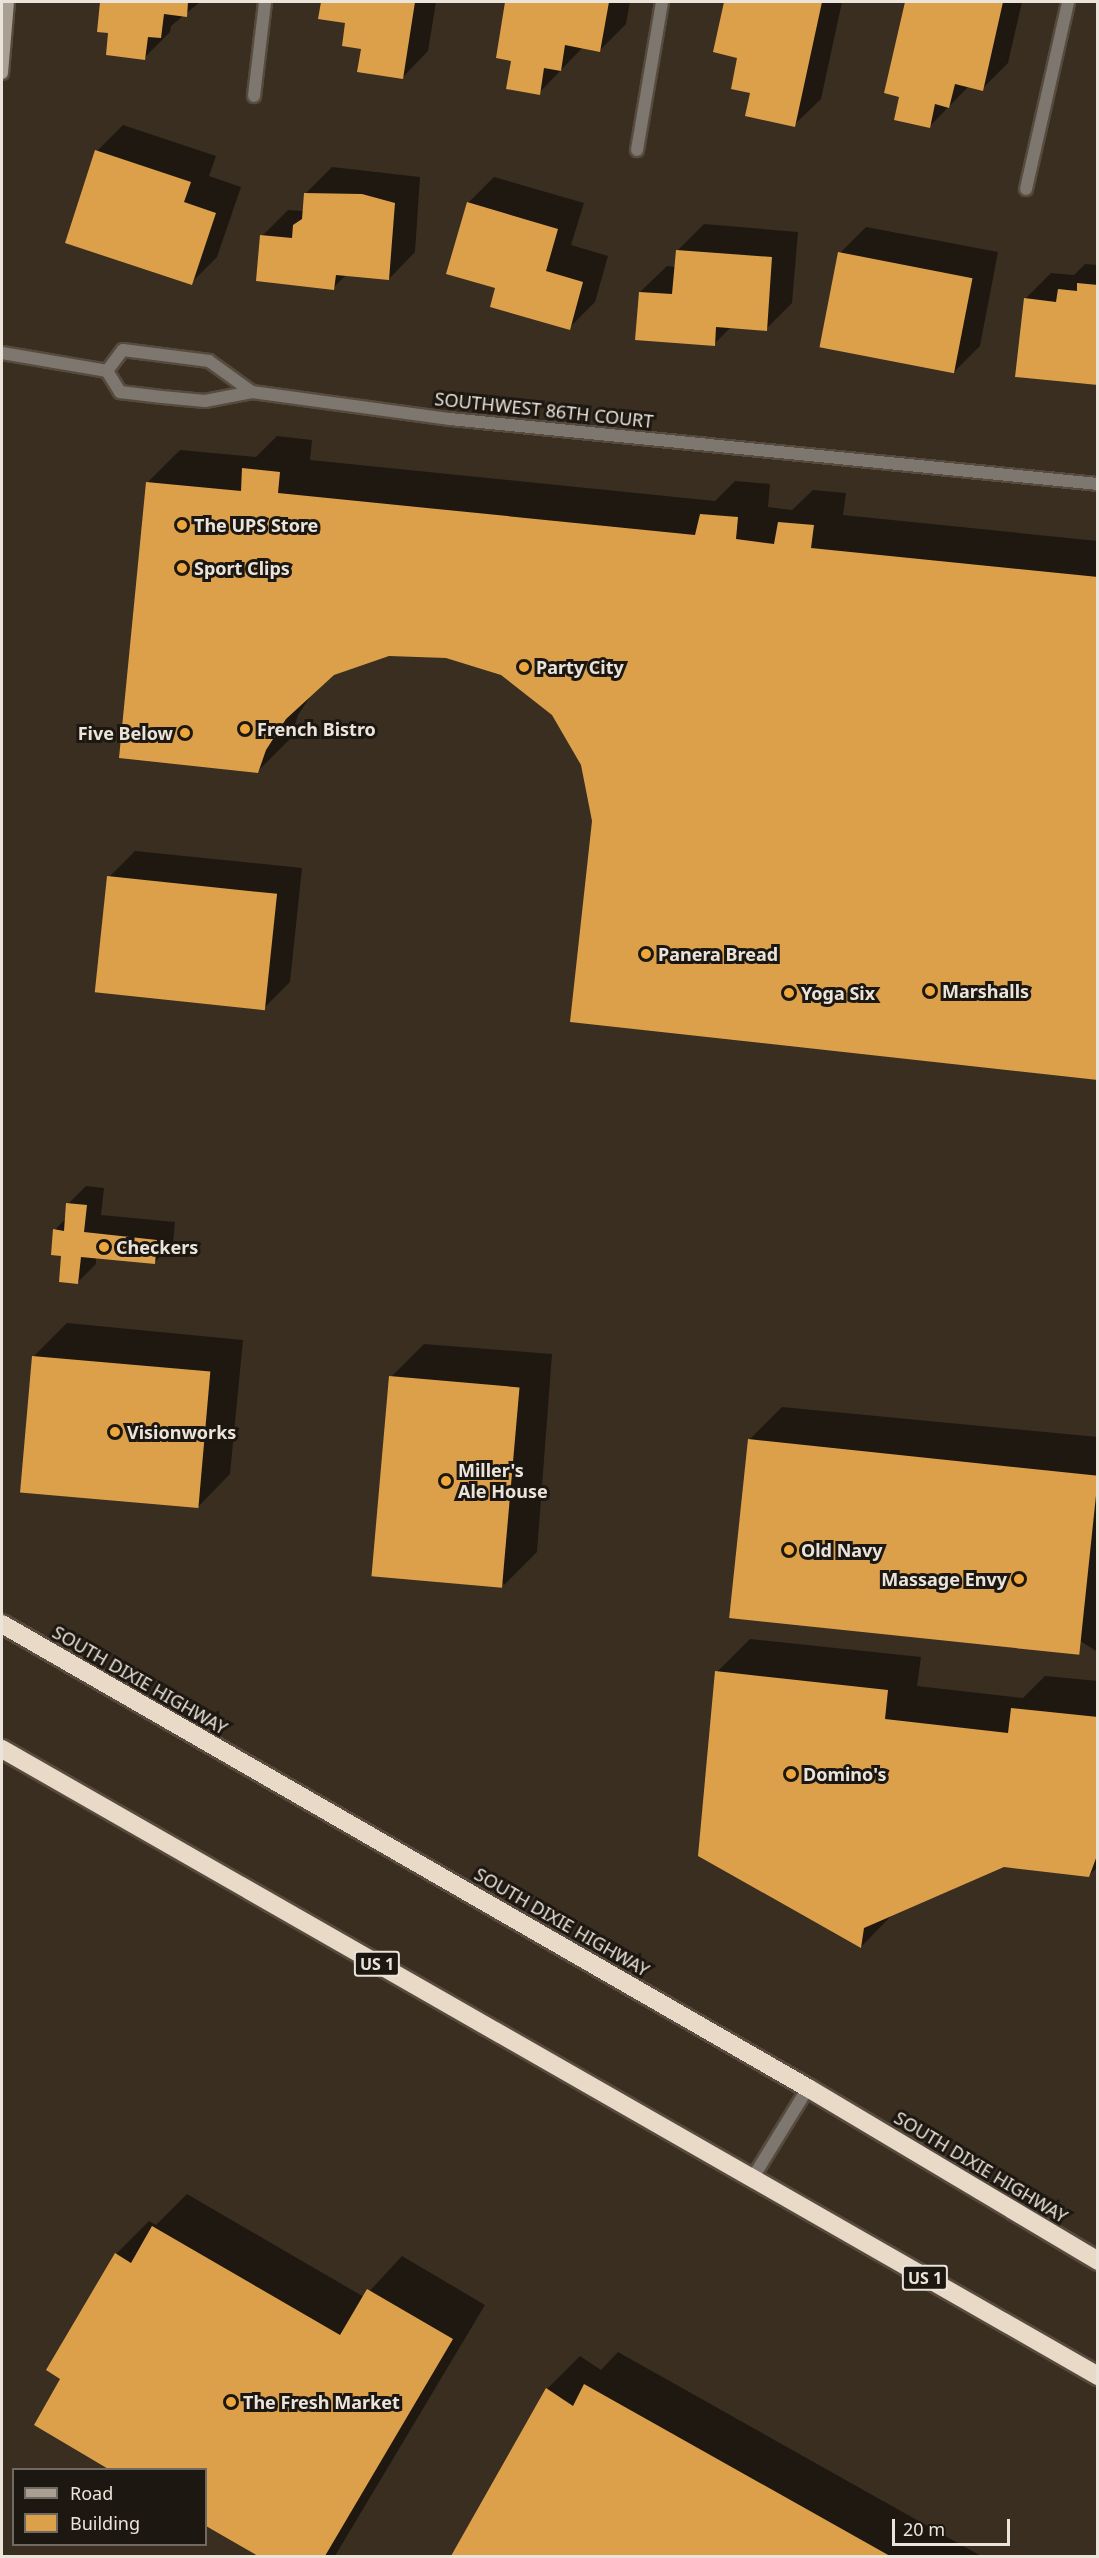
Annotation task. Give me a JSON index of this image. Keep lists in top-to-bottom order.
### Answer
{
  "streets": {
    "highway": ["SOUTH DIXIE HIGHWAY", "US 1"],
    "street": ["SOUTHWEST 86TH COURT"]
  },
  "places": [
    "The UPS Store",
    "Sport Clips",
    "Party City",
    "French Bistro",
    "Five Below",
    "Panera Bread",
    "Marshalls",
    "Yoga Six",
    "Checkers",
    "Visionworks",
    "Miller's Ale House",
    "Old Navy",
    "Massage Envy",
    "Domino's",
    "The Fresh Market"
  ],
  "legend": ["Road", "Building"],
  "scale_bar": "20 m"
}
